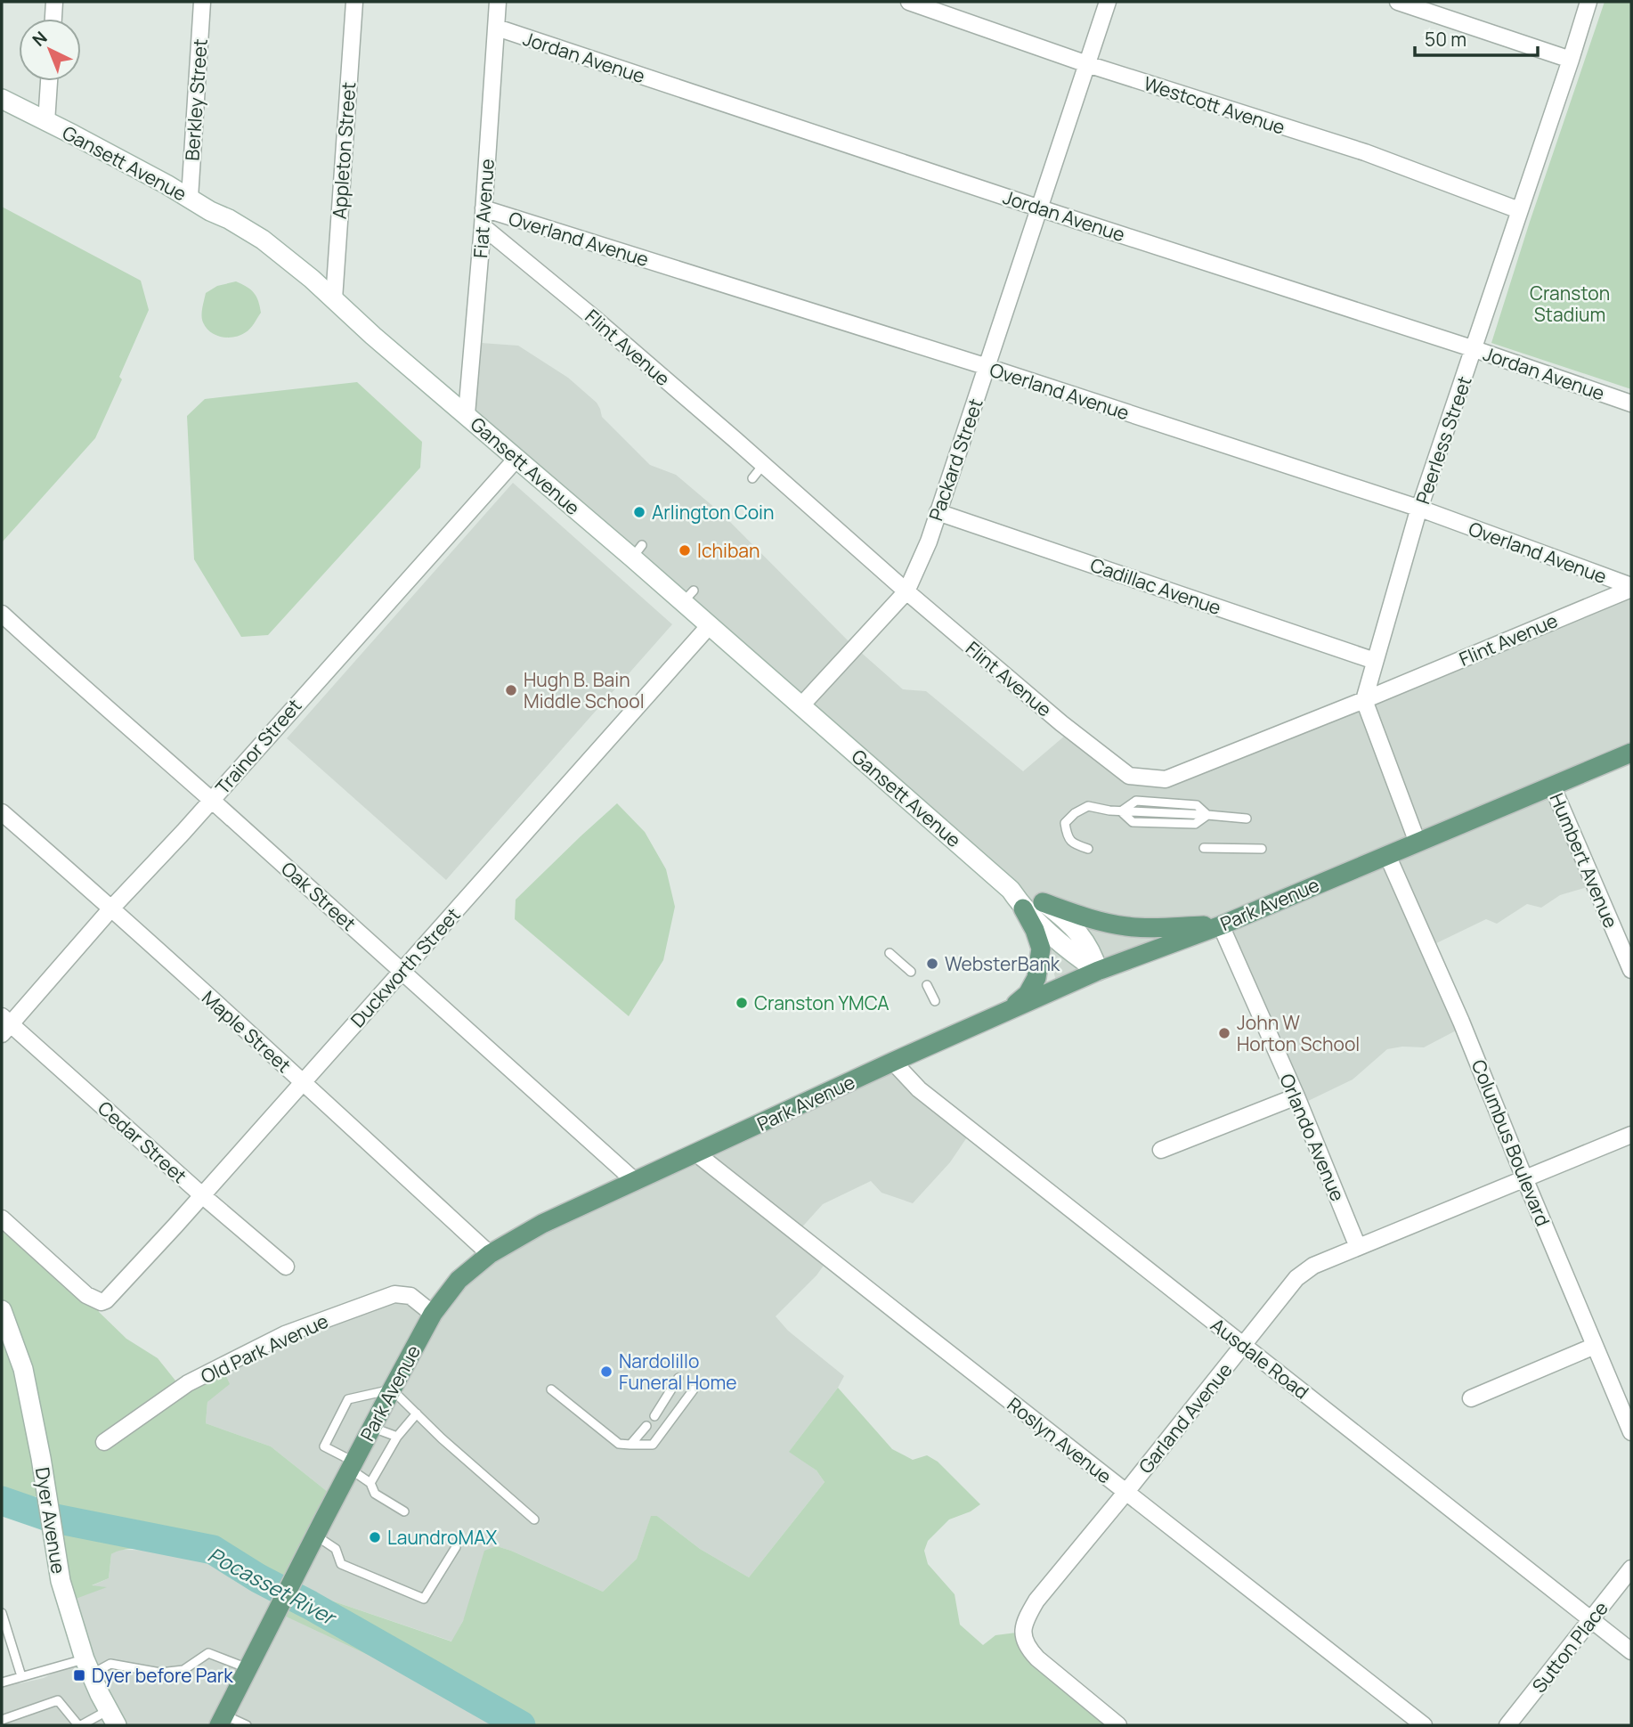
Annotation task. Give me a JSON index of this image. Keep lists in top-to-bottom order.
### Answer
{
  "streets": {
    "main road": ["Gansett Avenue", "Park Avenue", "Dyer Avenue"],
    "street": [
      "Jordan Avenue",
      "Berkley Street",
      "Westcott Avenue",
      "Appleton Street",
      "Fiat Avenue",
      "Overland Avenue",
      "Flint Avenue",
      "Peerless Street",
      "Packard Street",
      "Cadillac Avenue",
      "Trainor Street",
      "Humbert Avenue",
      "Oak Street",
      "Duckworth Street",
      "Maple Street",
      "Orlando Avenue",
      "Cedar Street",
      "Columbus Boulevard",
      "Old Park Avenue",
      "Ausdale Road",
      "Garland Avenue",
      "Roslyn Avenue",
      "Sutton Place"
    ]
  },
  "crossings": [
    ["Jordan Avenue", "Fiat Avenue"],
    ["Jordan Avenue", "Peerless Street"],
    ["Jordan Avenue", "Packard Street"],
    ["Berkley Street", "Gansett Avenue"],
    ["Westcott Avenue", "Peerless Street"],
    ["Westcott Avenue", "Packard Street"],
    ["Appleton Street", "Gansett Avenue"],
    ["Gansett Avenue", "Fiat Avenue"],
    ["Gansett Avenue", "Packard Street"],
    ["Gansett Avenue", "Trainor Street"],
    ["Gansett Avenue", "Park Avenue"],
    ["Gansett Avenue", "Duckworth Street"],
    ["Fiat Avenue", "Overland Avenue"],
    ["Fiat Avenue", "Flint Avenue"],
    ["Overland Avenue", "Flint Avenue"],
    ["Overland Avenue", "Peerless Street"],
    ["Overland Avenue", "Packard Street"],
    ["Flint Avenue", "Peerless Street"],
    ["Flint Avenue", "Packard Street"],
    ["Peerless Street", "Cadillac Avenue"],
    ["Packard Street", "Cadillac Avenue"],
    ["Trainor Street", "Oak Street"],
    ["Trainor Street", "Maple Street"],
    ["Trainor Street", "Cedar Street"],
    ["Humbert Avenue", "Park Avenue"],
    ["Oak Street", "Park Avenue"],
    ["Oak Street", "Duckworth Street"],
    ["Park Avenue", "Maple Street"],
    ["Park Avenue", "Orlando Avenue"],
    ["Park Avenue", "Columbus Boulevard"],
    ["Park Avenue", "Old Park Avenue"],
    ["Park Avenue", "Ausdale Road"],
    ["Park Avenue", "Roslyn Avenue"],
    ["Duckworth Street", "Maple Street"],
    ["Duckworth Street", "Cedar Street"],
    ["Orlando Avenue", "Garland Avenue"],
    ["Columbus Boulevard", "Garland Avenue"],
    ["Ausdale Road", "Garland Avenue"],
    ["Ausdale Road", "Sutton Place"],
    ["Garland Avenue", "Roslyn Avenue"]
  ],
  "water": ["Pocasset River"],
  "parks": ["Cranston Stadium"],
  "places": {
    "other": [
      "Arlington Coin",
      "Ichiban",
      "Hugh B. Bain Middle School",
      "WebsterBank",
      "Cranston YMCA",
      "John W Horton School",
      "Nardolillo Funeral Home",
      "LaundroMAX"
    ],
    "transit": ["Dyer before Park"]
  },
  "scale_bar": "50 m",
  "north": "top left"
}
